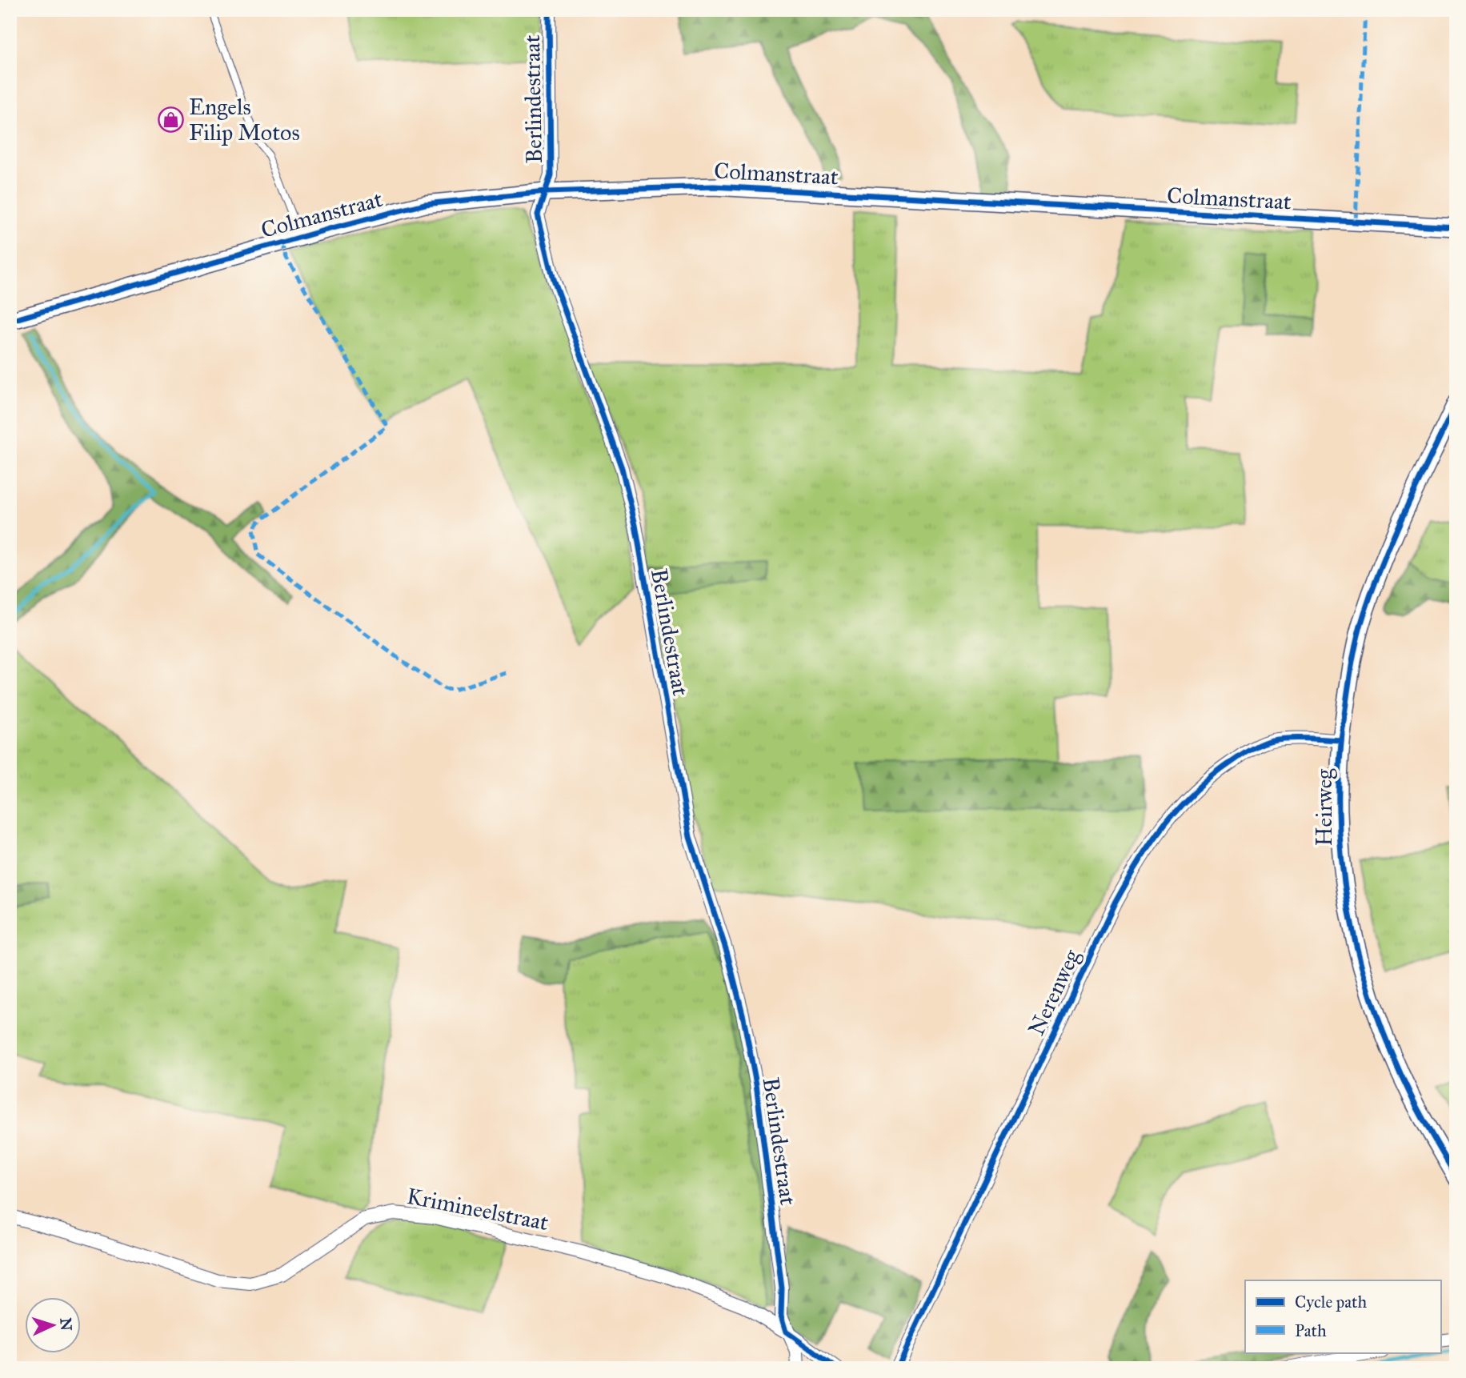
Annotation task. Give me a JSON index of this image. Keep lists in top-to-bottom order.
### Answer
{
  "streets": {
    "main road": ["Colmanstraat", "Heirweg"],
    "street": ["Berlindestraat", "Nerenweg", "Krimineelstraat"]
  },
  "crossings": [
    ["Berlindestraat", "Colmanstraat"],
    ["Berlindestraat", "Krimineelstraat"],
    ["Heirweg", "Nerenweg"]
  ],
  "places": {
    "shop": ["Engels Filip Motos"]
  },
  "legend": ["Cycle path", "Path"],
  "north": "right"
}
